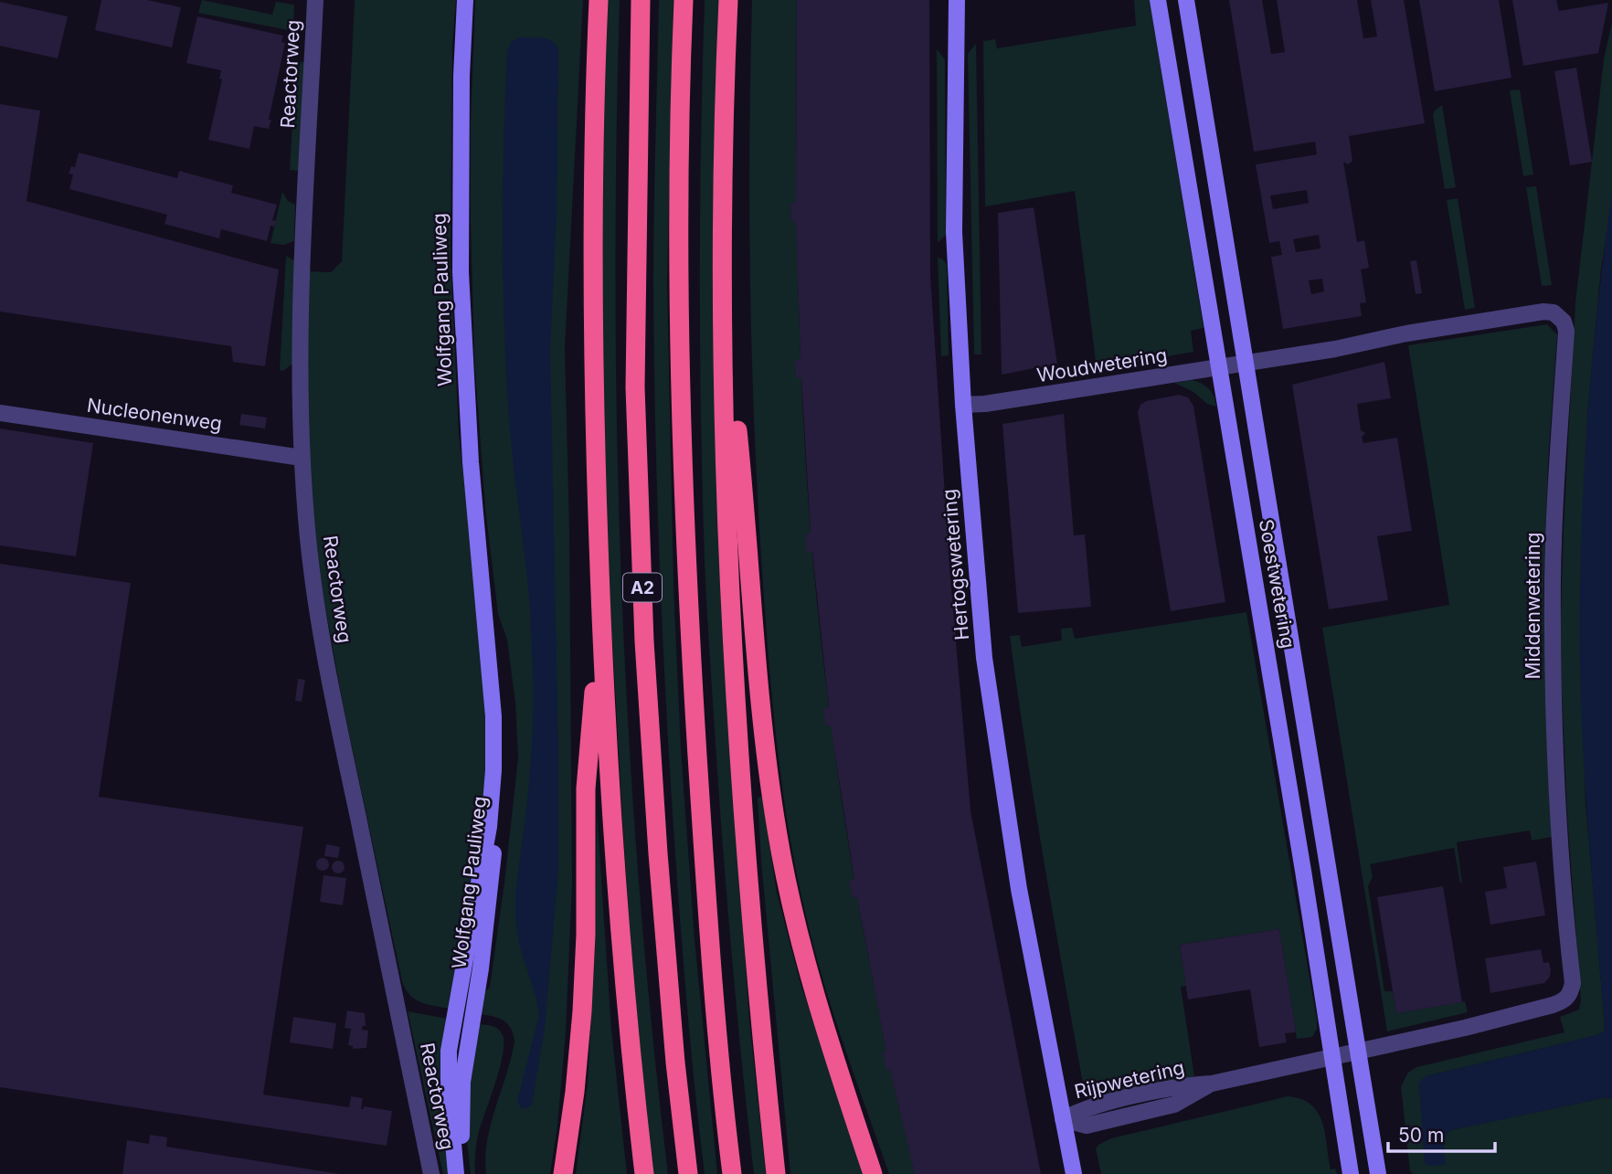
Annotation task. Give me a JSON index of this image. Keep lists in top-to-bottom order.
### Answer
{
  "streets": {
    "highway": ["A2"],
    "main road": ["Wolfgang Pauliweg", "Hertogswetering", "Soestwetering"],
    "street": [
      "Reactorweg",
      "Woudwetering",
      "Nucleonenweg",
      "Middenwetering",
      "Rijpwetering"
    ]
  },
  "crossings": [
    ["Reactorweg", "Nucleonenweg"],
    ["Woudwetering", "Hertogswetering"],
    ["Woudwetering", "Soestwetering"],
    ["Woudwetering", "Middenwetering"],
    ["Hertogswetering", "Rijpwetering"],
    ["Soestwetering", "Middenwetering"],
    ["Soestwetering", "Rijpwetering"],
    ["Middenwetering", "Rijpwetering"]
  ],
  "scale_bar": "50 m"
}
